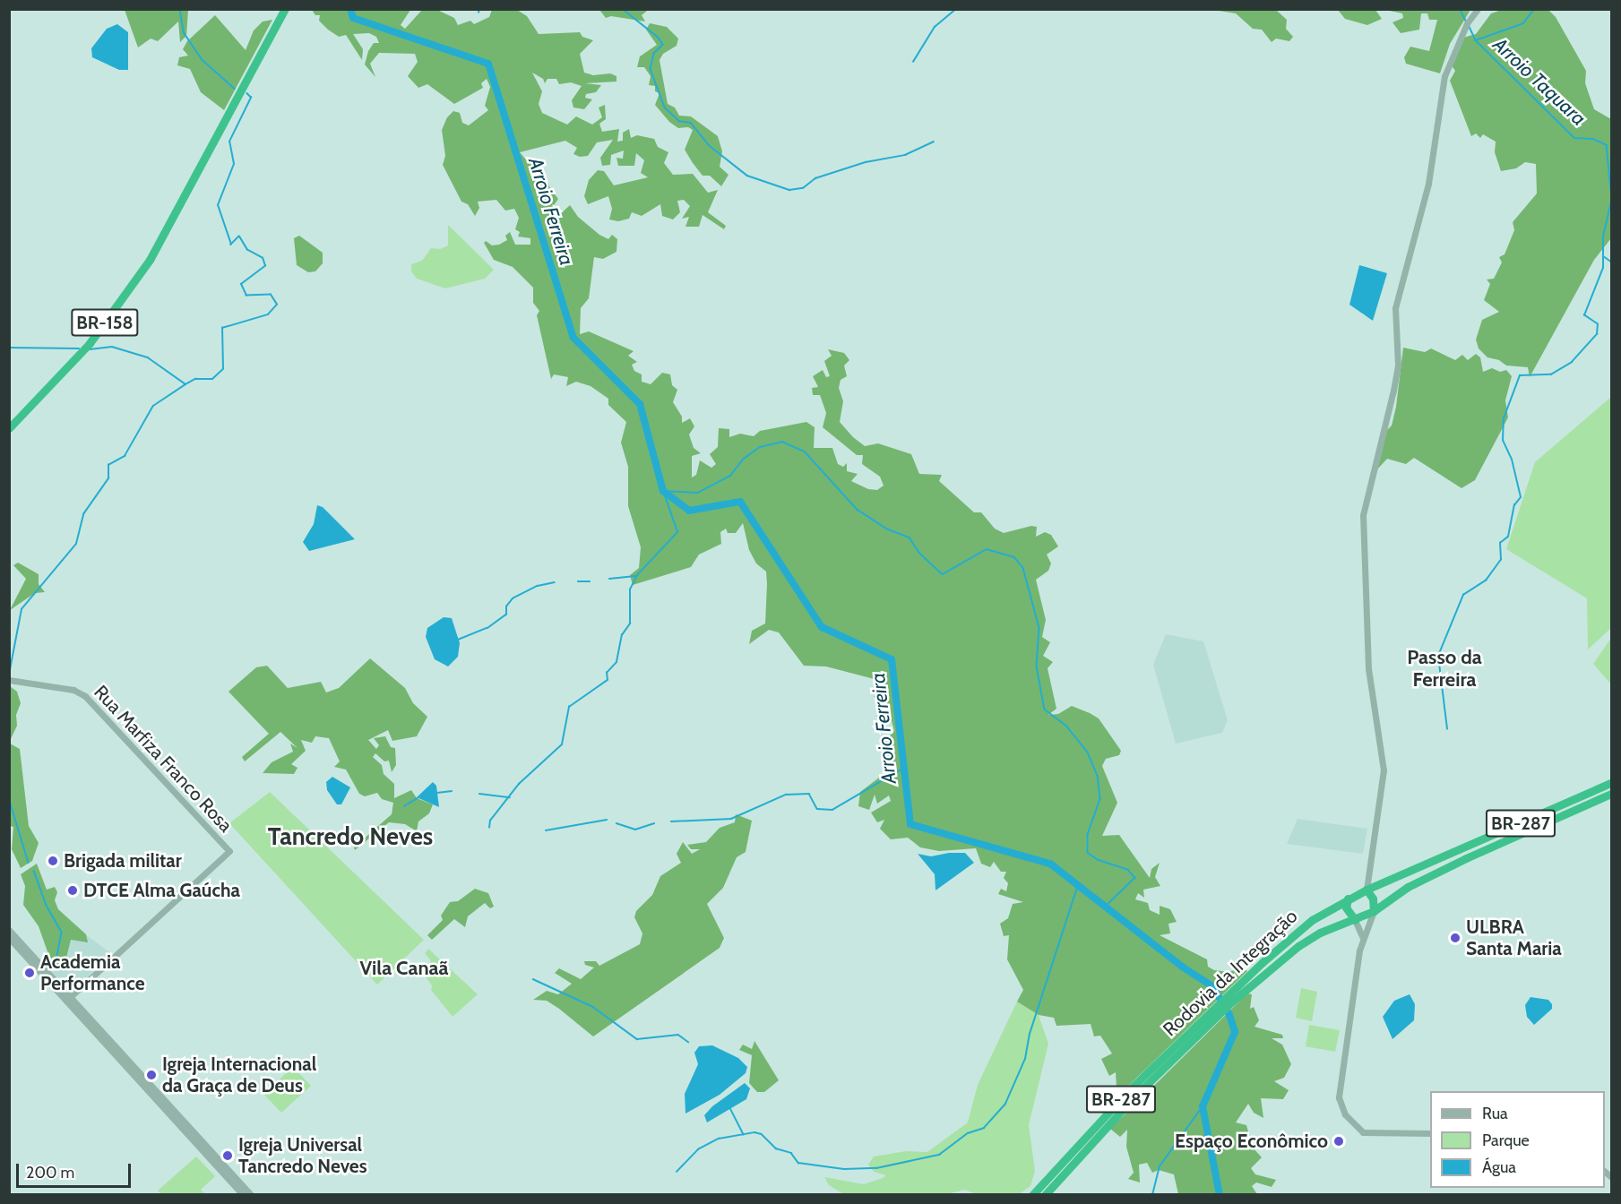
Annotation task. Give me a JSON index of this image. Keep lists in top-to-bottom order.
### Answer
{
  "streets": {
    "highway": ["BR-158", "BR-287", "Rodovia da Integração"],
    "street": ["Rua Marfiza Franco Rosa"]
  },
  "districts": ["Passo da Ferreira", "Tancredo Neves", "Vila Canaã"],
  "water": ["Arroio Taquara", "Arroio Ferreira"],
  "places": [
    "Brigada militar",
    "DTCE Alma Gaúcha",
    "ULBRA Santa Maria",
    "Academia Performance",
    "Igreja Internacional da Graça de Deus",
    "Espaço Econômico",
    "Igreja Universal Tancredo Neves"
  ],
  "legend": ["Rua", "Parque", "Água"],
  "scale_bar": "200 m"
}
